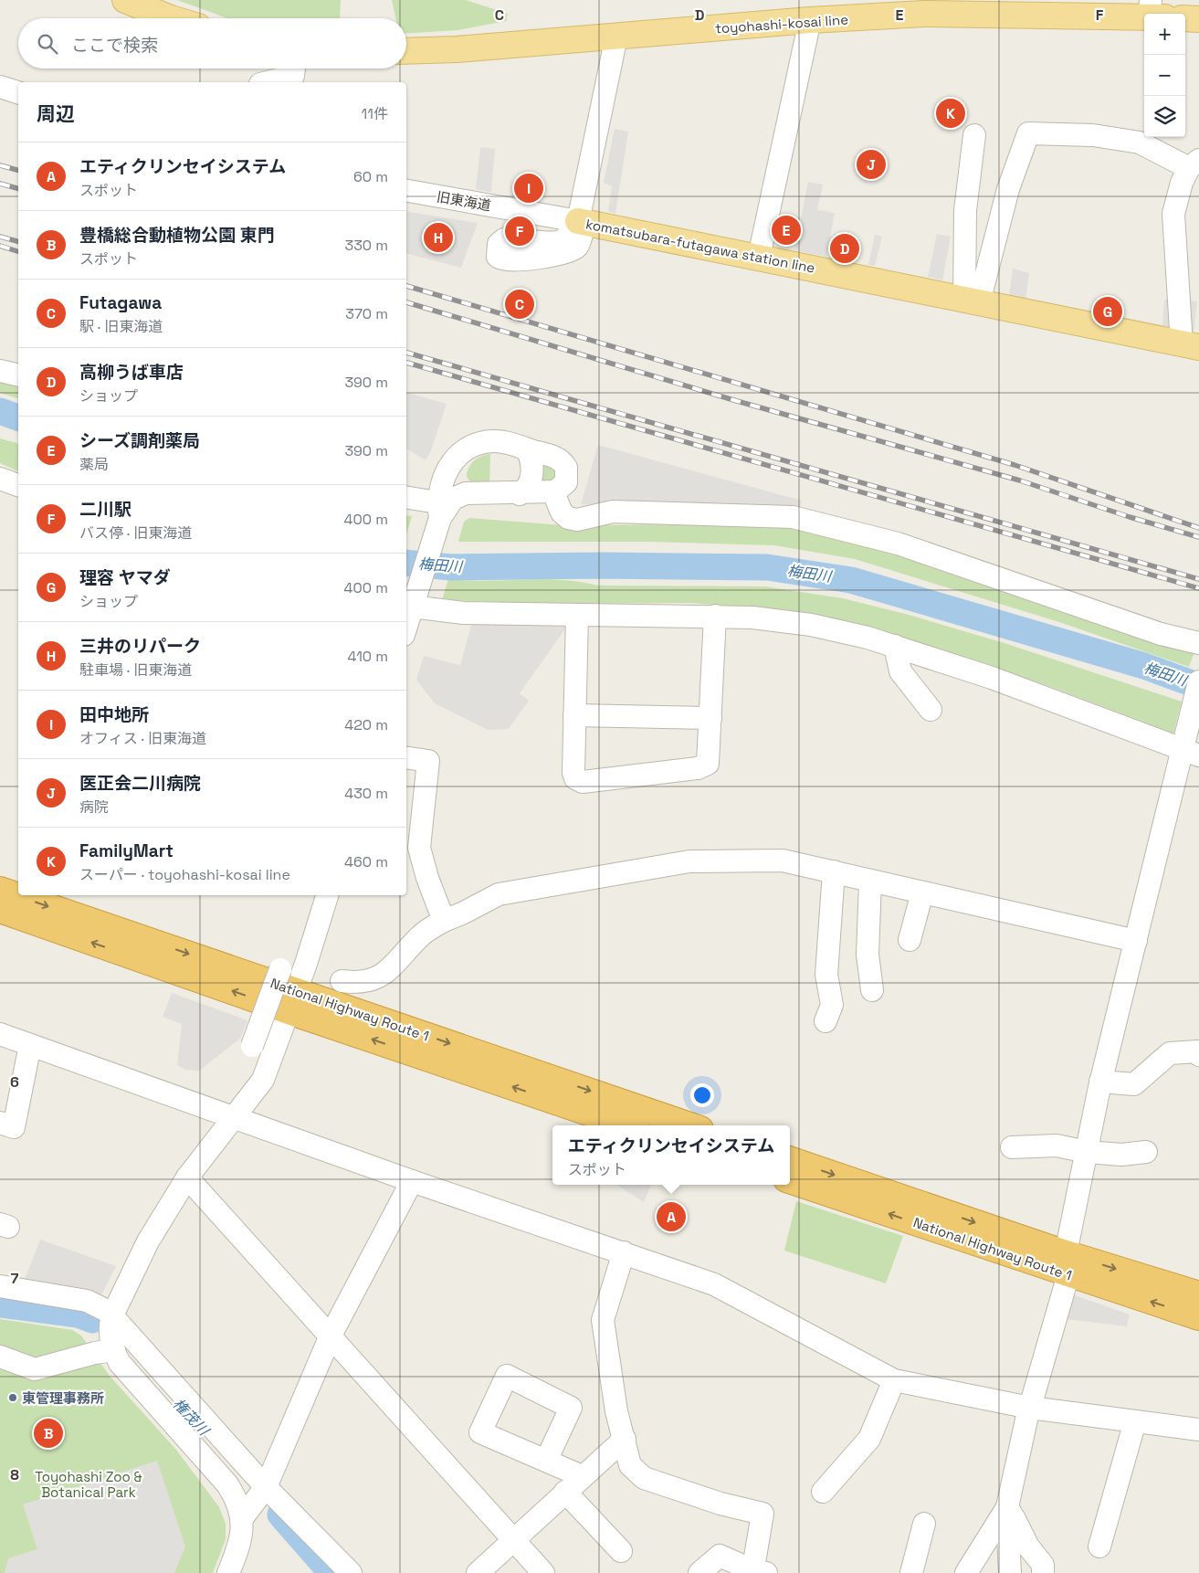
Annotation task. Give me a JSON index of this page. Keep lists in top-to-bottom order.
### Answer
{
  "streets": {
    "highway": ["National Highway Route 1"],
    "main road": ["toyohashi-kosai line", "komatsubara-futagawa station line"],
    "street": ["旧東海道"]
  },
  "crossings": [
    ["旧東海道", "komatsubara-futagawa station line"]
  ],
  "water": ["梅田川", "権茂川"],
  "parks": ["Toyohashi Zoo & Botanical Park"],
  "places": ["東管理事務所"],
  "page": {
    "map_buttons": ["+", "−"],
    "search": "ここで検索",
    "heading": ["周辺", "11件"],
    "pins": [
      "K",
      "J",
      "I",
      "E",
      "F",
      "H",
      "D",
      "C",
      "G",
      "A",
      "B"
    ],
    "list": [
      {
        "mark": "A",
        "name": "エティクリンセイシステム",
        "note": "スポット",
        "value": "60 m"
      },
      {
        "mark": "B",
        "name": "豊橋総合動植物公園 東門",
        "note": "スポット",
        "value": "330 m"
      },
      {
        "mark": "C",
        "name": "Futagawa",
        "note": "駅 · 旧東海道",
        "value": "370 m"
      },
      {
        "mark": "D",
        "name": "高柳うば車店",
        "note": "ショップ",
        "value": "390 m"
      },
      {
        "mark": "E",
        "name": "シーズ調剤薬局",
        "note": "薬局",
        "value": "390 m"
      },
      {
        "mark": "F",
        "name": "二川駅",
        "note": "バス停 · 旧東海道",
        "value": "400 m"
      },
      {
        "mark": "G",
        "name": "理容 ヤマダ",
        "note": "ショップ",
        "value": "400 m"
      },
      {
        "mark": "H",
        "name": "三井のリパーク",
        "note": "駐車場 · 旧東海道",
        "value": "410 m"
      },
      {
        "mark": "I",
        "name": "田中地所",
        "note": "オフィス · 旧東海道",
        "value": "420 m"
      },
      {
        "mark": "J",
        "name": "医正会二川病院",
        "note": "病院",
        "value": "430 m"
      },
      {
        "mark": "K",
        "name": "FamilyMart",
        "note": "スーパー · toyohashi-kosai line",
        "value": "460 m"
      }
    ],
    "popup": ["エティクリンセイシステム", "スポット"]
  },
  "grid": {
    "columns": [
      "C",
      "D",
      "E",
      "F"
    ],
    "rows": ["6", "7", "8"]
  }
}
